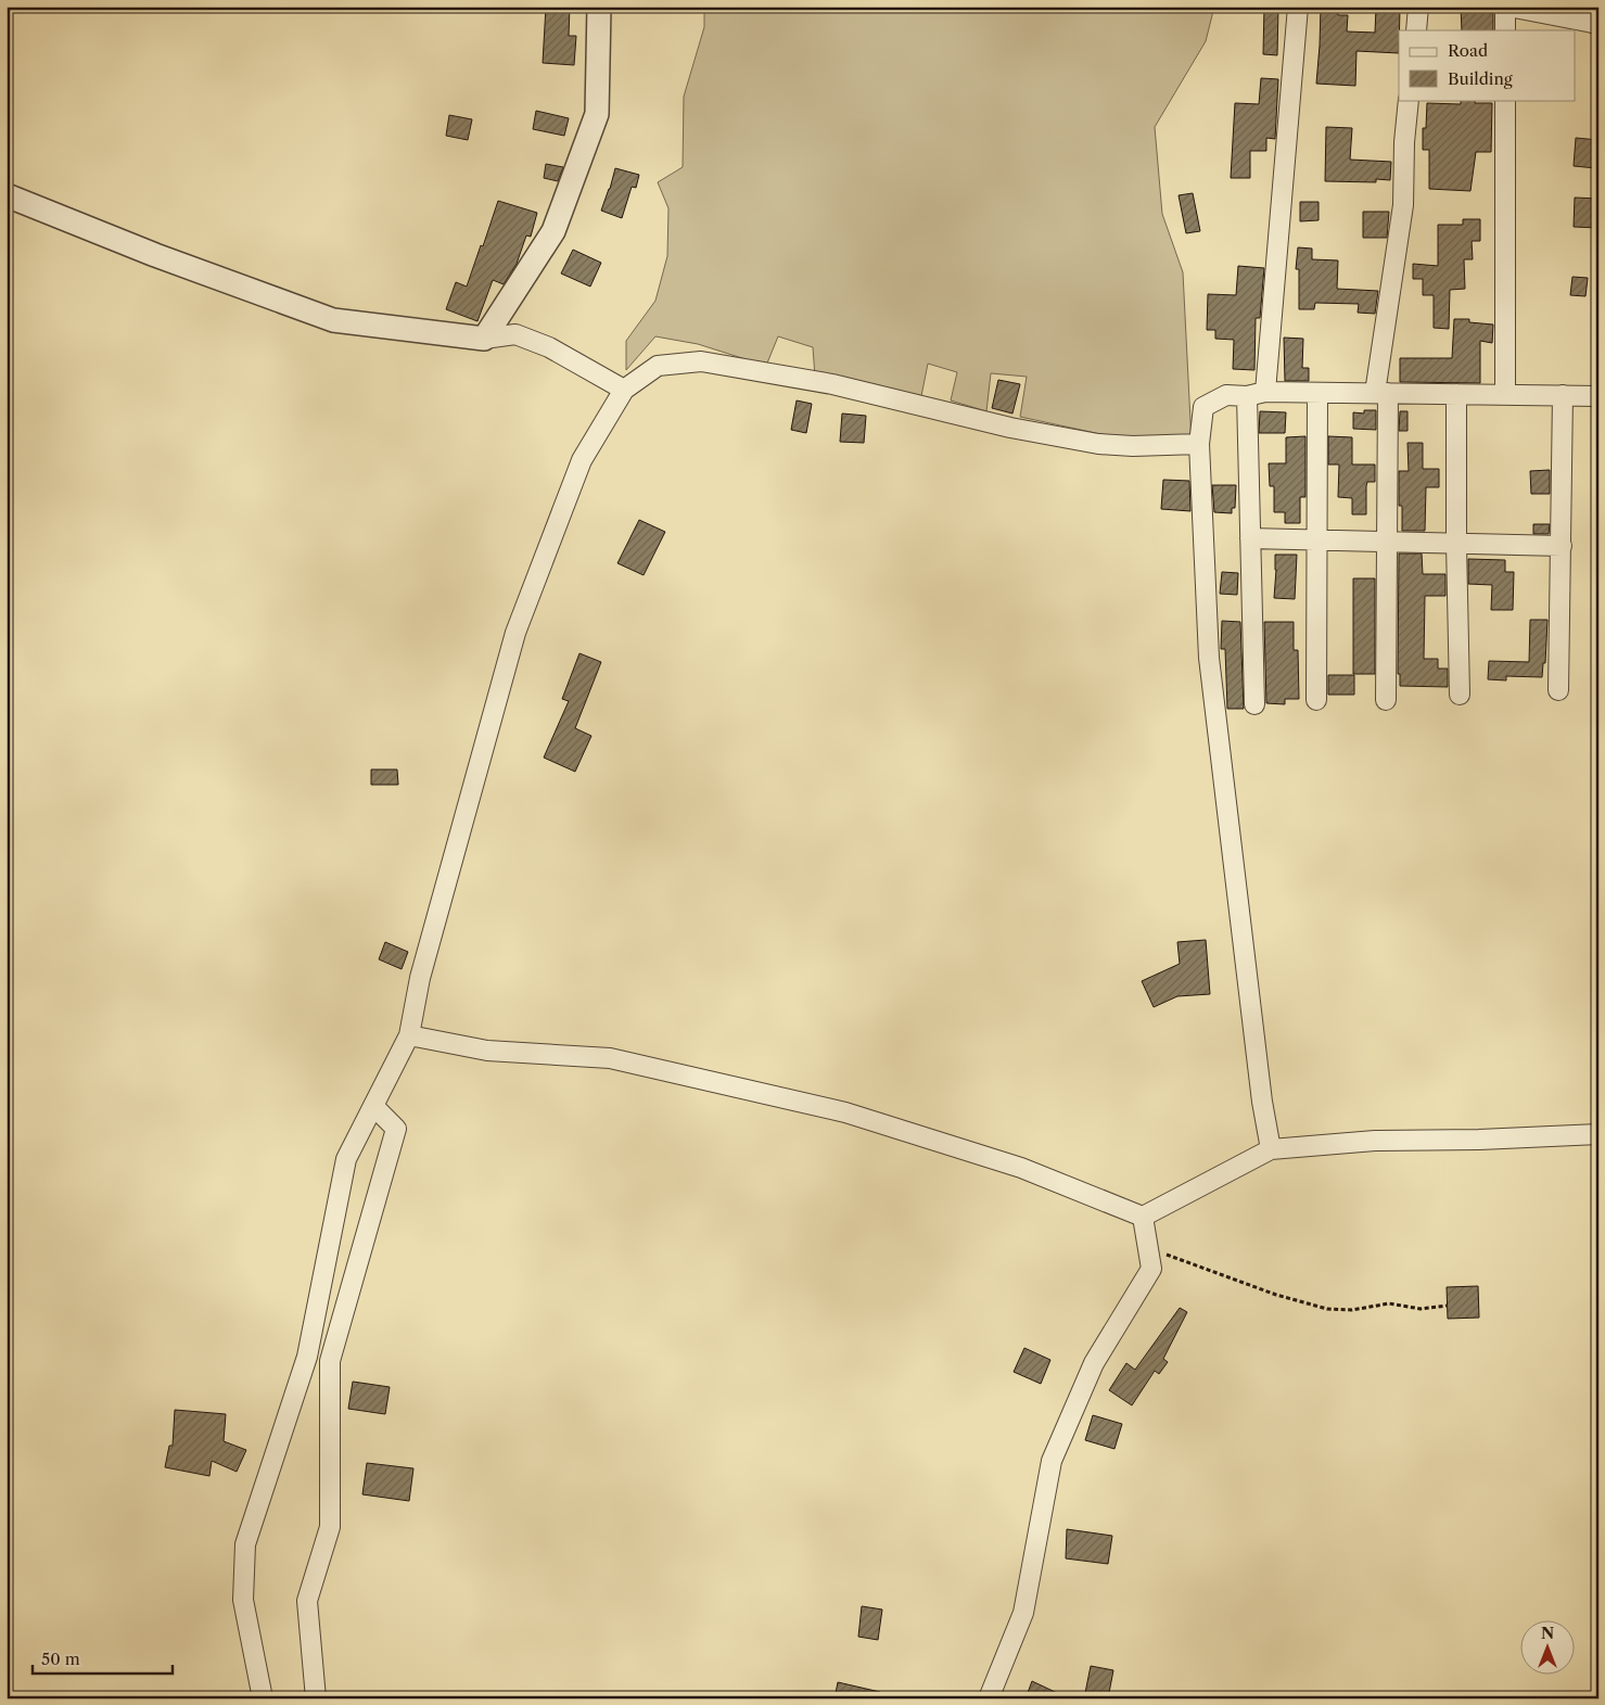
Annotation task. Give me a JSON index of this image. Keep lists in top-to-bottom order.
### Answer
{
  "legend": ["Road", "Building"],
  "scale_bar": "50 m",
  "north": "top"
}
